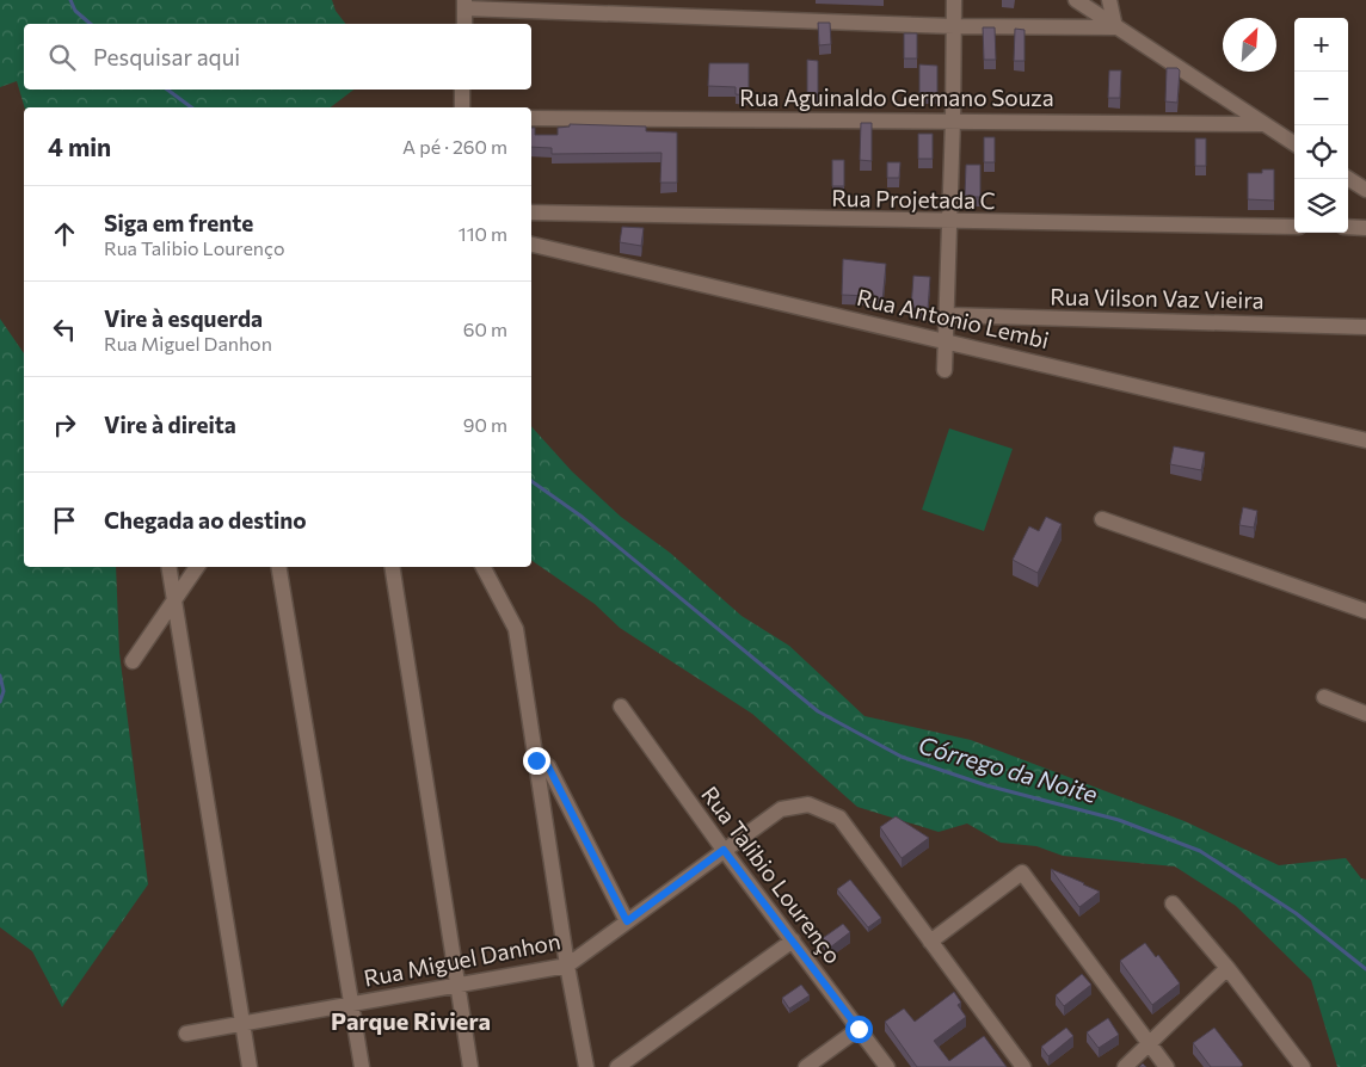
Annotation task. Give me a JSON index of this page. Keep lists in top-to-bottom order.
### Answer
{
  "streets": {
    "street": [
      "Rua Aguinaldo Germano Souza",
      "Rua Projetada C",
      "Rua Vilson Vaz Vieira",
      "Rua Antonio Lembi",
      "Rua Talibio Lourenço",
      "Rua Miguel Danhon"
    ]
  },
  "crossings": [
    ["Rua Talibio Lourenço", "Rua Miguel Danhon"]
  ],
  "districts": ["Parque Riviera"],
  "water": ["Córrego da Noite"],
  "north": "top right",
  "page": {
    "map_buttons": ["+", "−"],
    "search": "Pesquisar aqui",
    "heading": ["4 min", "A pé · 260 m"],
    "list": [
      ["Siga em frente", "Rua Talibio Lourenço", "110 m"],
      ["Vire à esquerda", "Rua Miguel Danhon", "60 m"],
      ["Vire à direita", "90 m"],
      "Chegada ao destino"
    ]
  }
}
